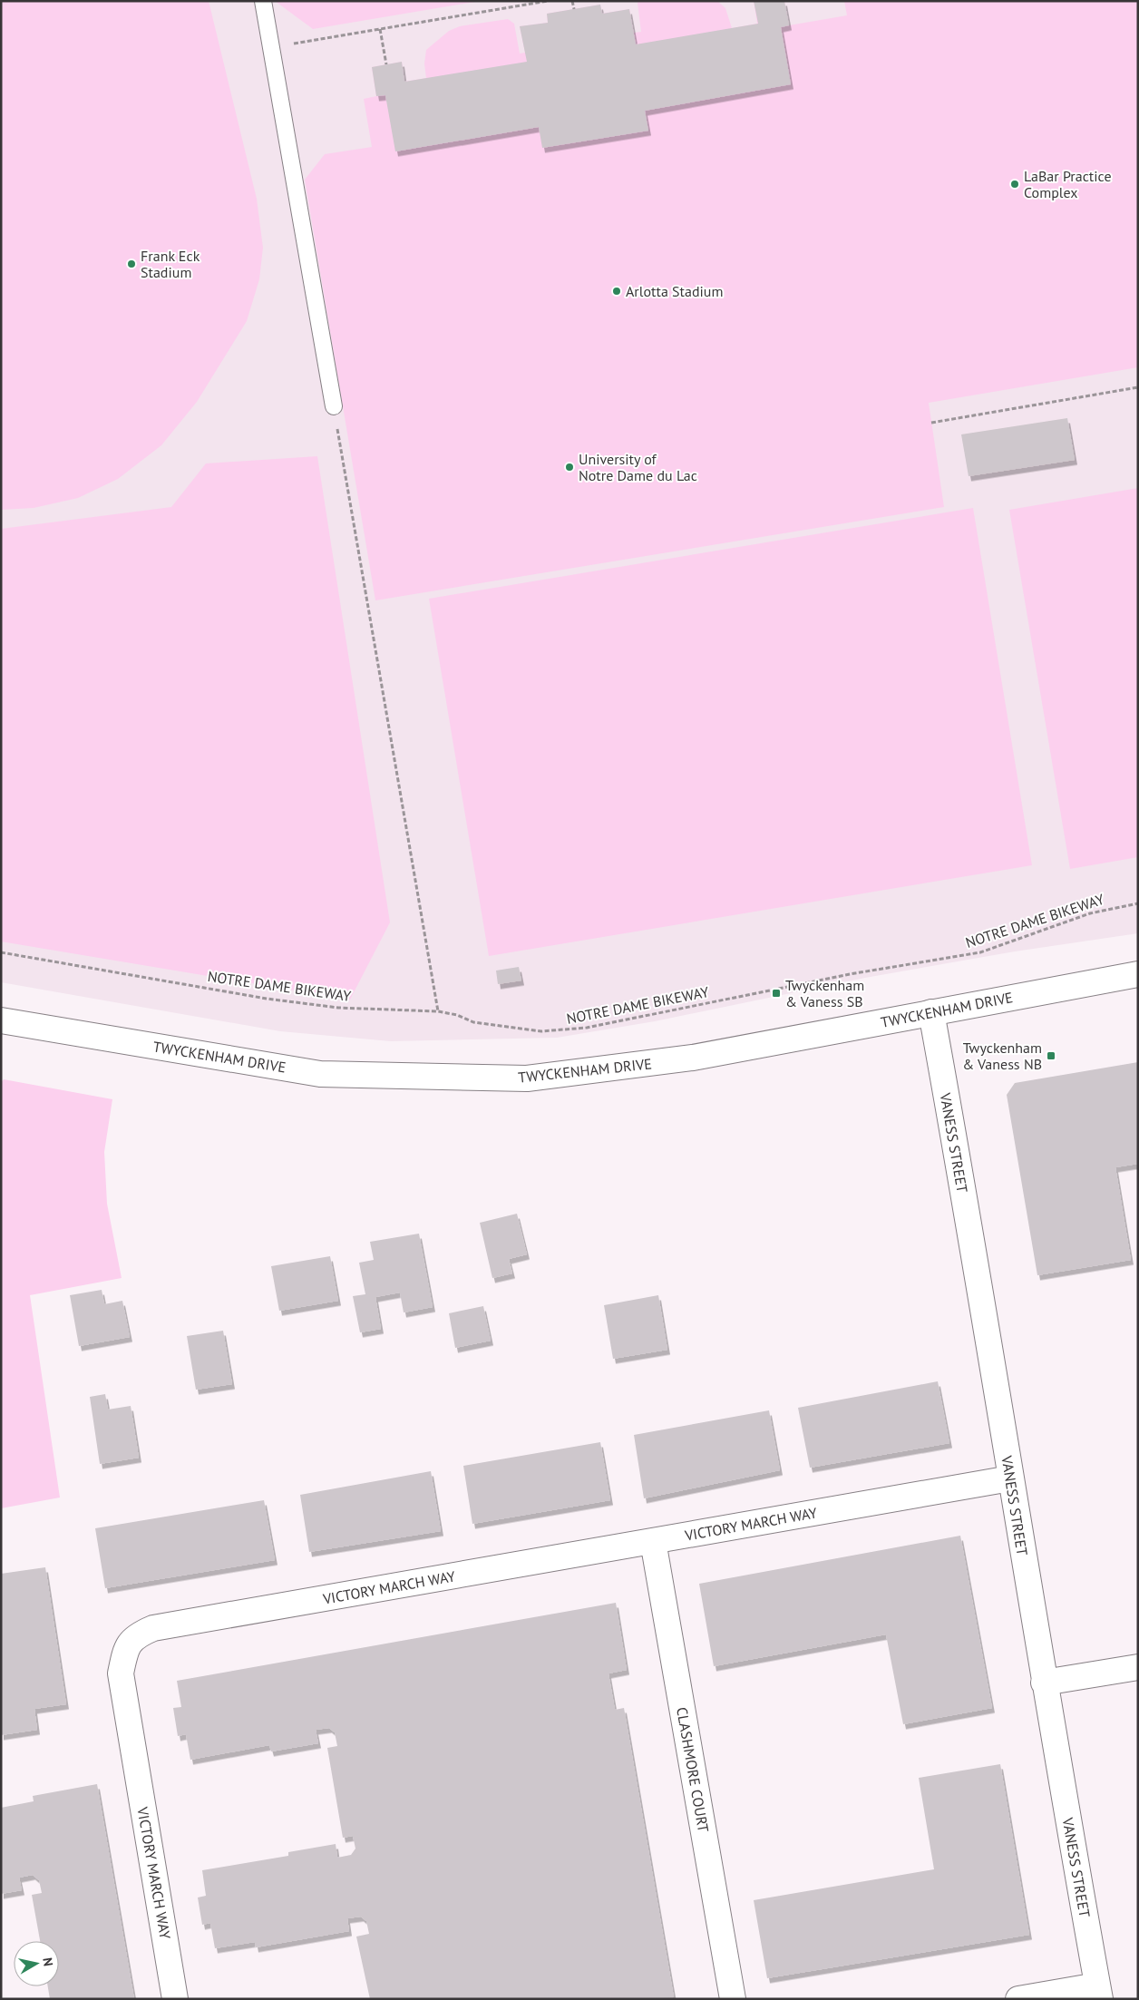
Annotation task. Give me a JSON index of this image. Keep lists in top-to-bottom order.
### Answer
{
  "streets": {
    "street": [
      "TWYCKENHAM DRIVE",
      "VANESS STREET",
      "VICTORY MARCH WAY",
      "CLASHMORE COURT"
    ],
    "path": ["NOTRE DAME BIKEWAY"]
  },
  "crossings": [
    ["TWYCKENHAM DRIVE", "VANESS STREET"],
    ["VANESS STREET", "VICTORY MARCH WAY"],
    ["VICTORY MARCH WAY", "CLASHMORE COURT"]
  ],
  "places": {
    "other": [
      "LaBar Practice Complex",
      "Frank Eck Stadium",
      "Arlotta Stadium",
      "University of Notre Dame du Lac"
    ],
    "transit": ["Twyckenham & Vaness SB", "Twyckenham & Vaness NB"]
  },
  "north": "right"
}
